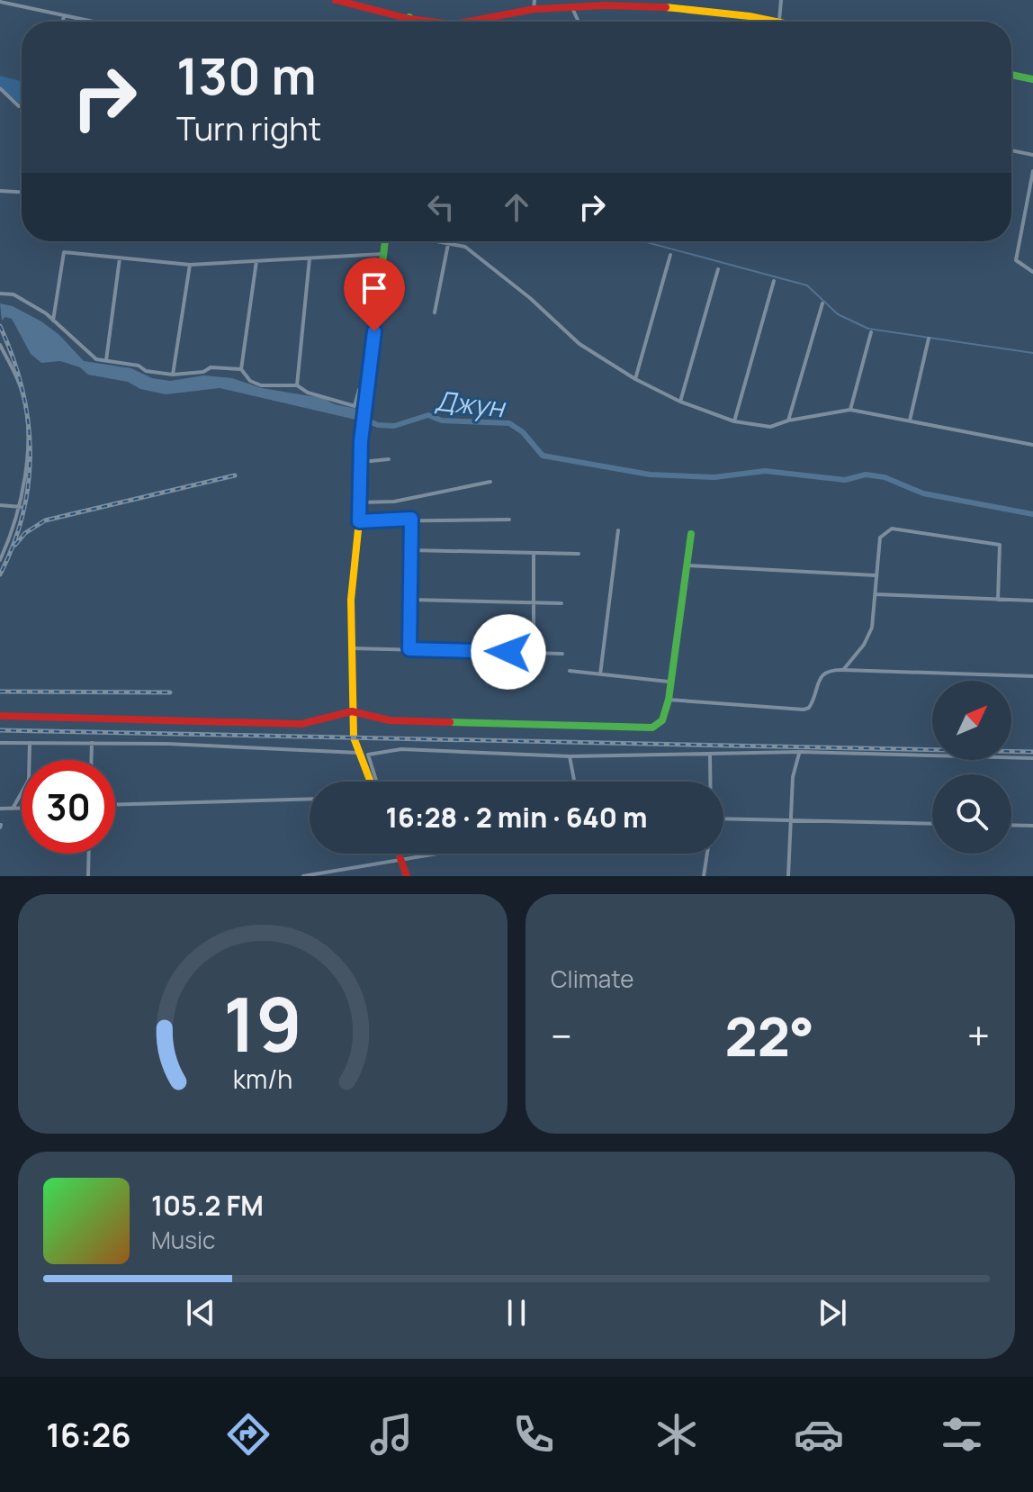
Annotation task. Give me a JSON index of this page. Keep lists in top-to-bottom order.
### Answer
{
  "water": ["Джун"],
  "north": "top right",
  "page": {
    "turn": ["130 m", "Turn right"],
    "limit": "30",
    "trip": "16:28 · 2 min · 640 m",
    "tile": "Climate",
    "heat": ["−", "22°", "+"],
    "song": ["105.2 FM", "Music"],
    "tabs": "16:26",
    "gauge": ["19", "km/h"]
  }
}
